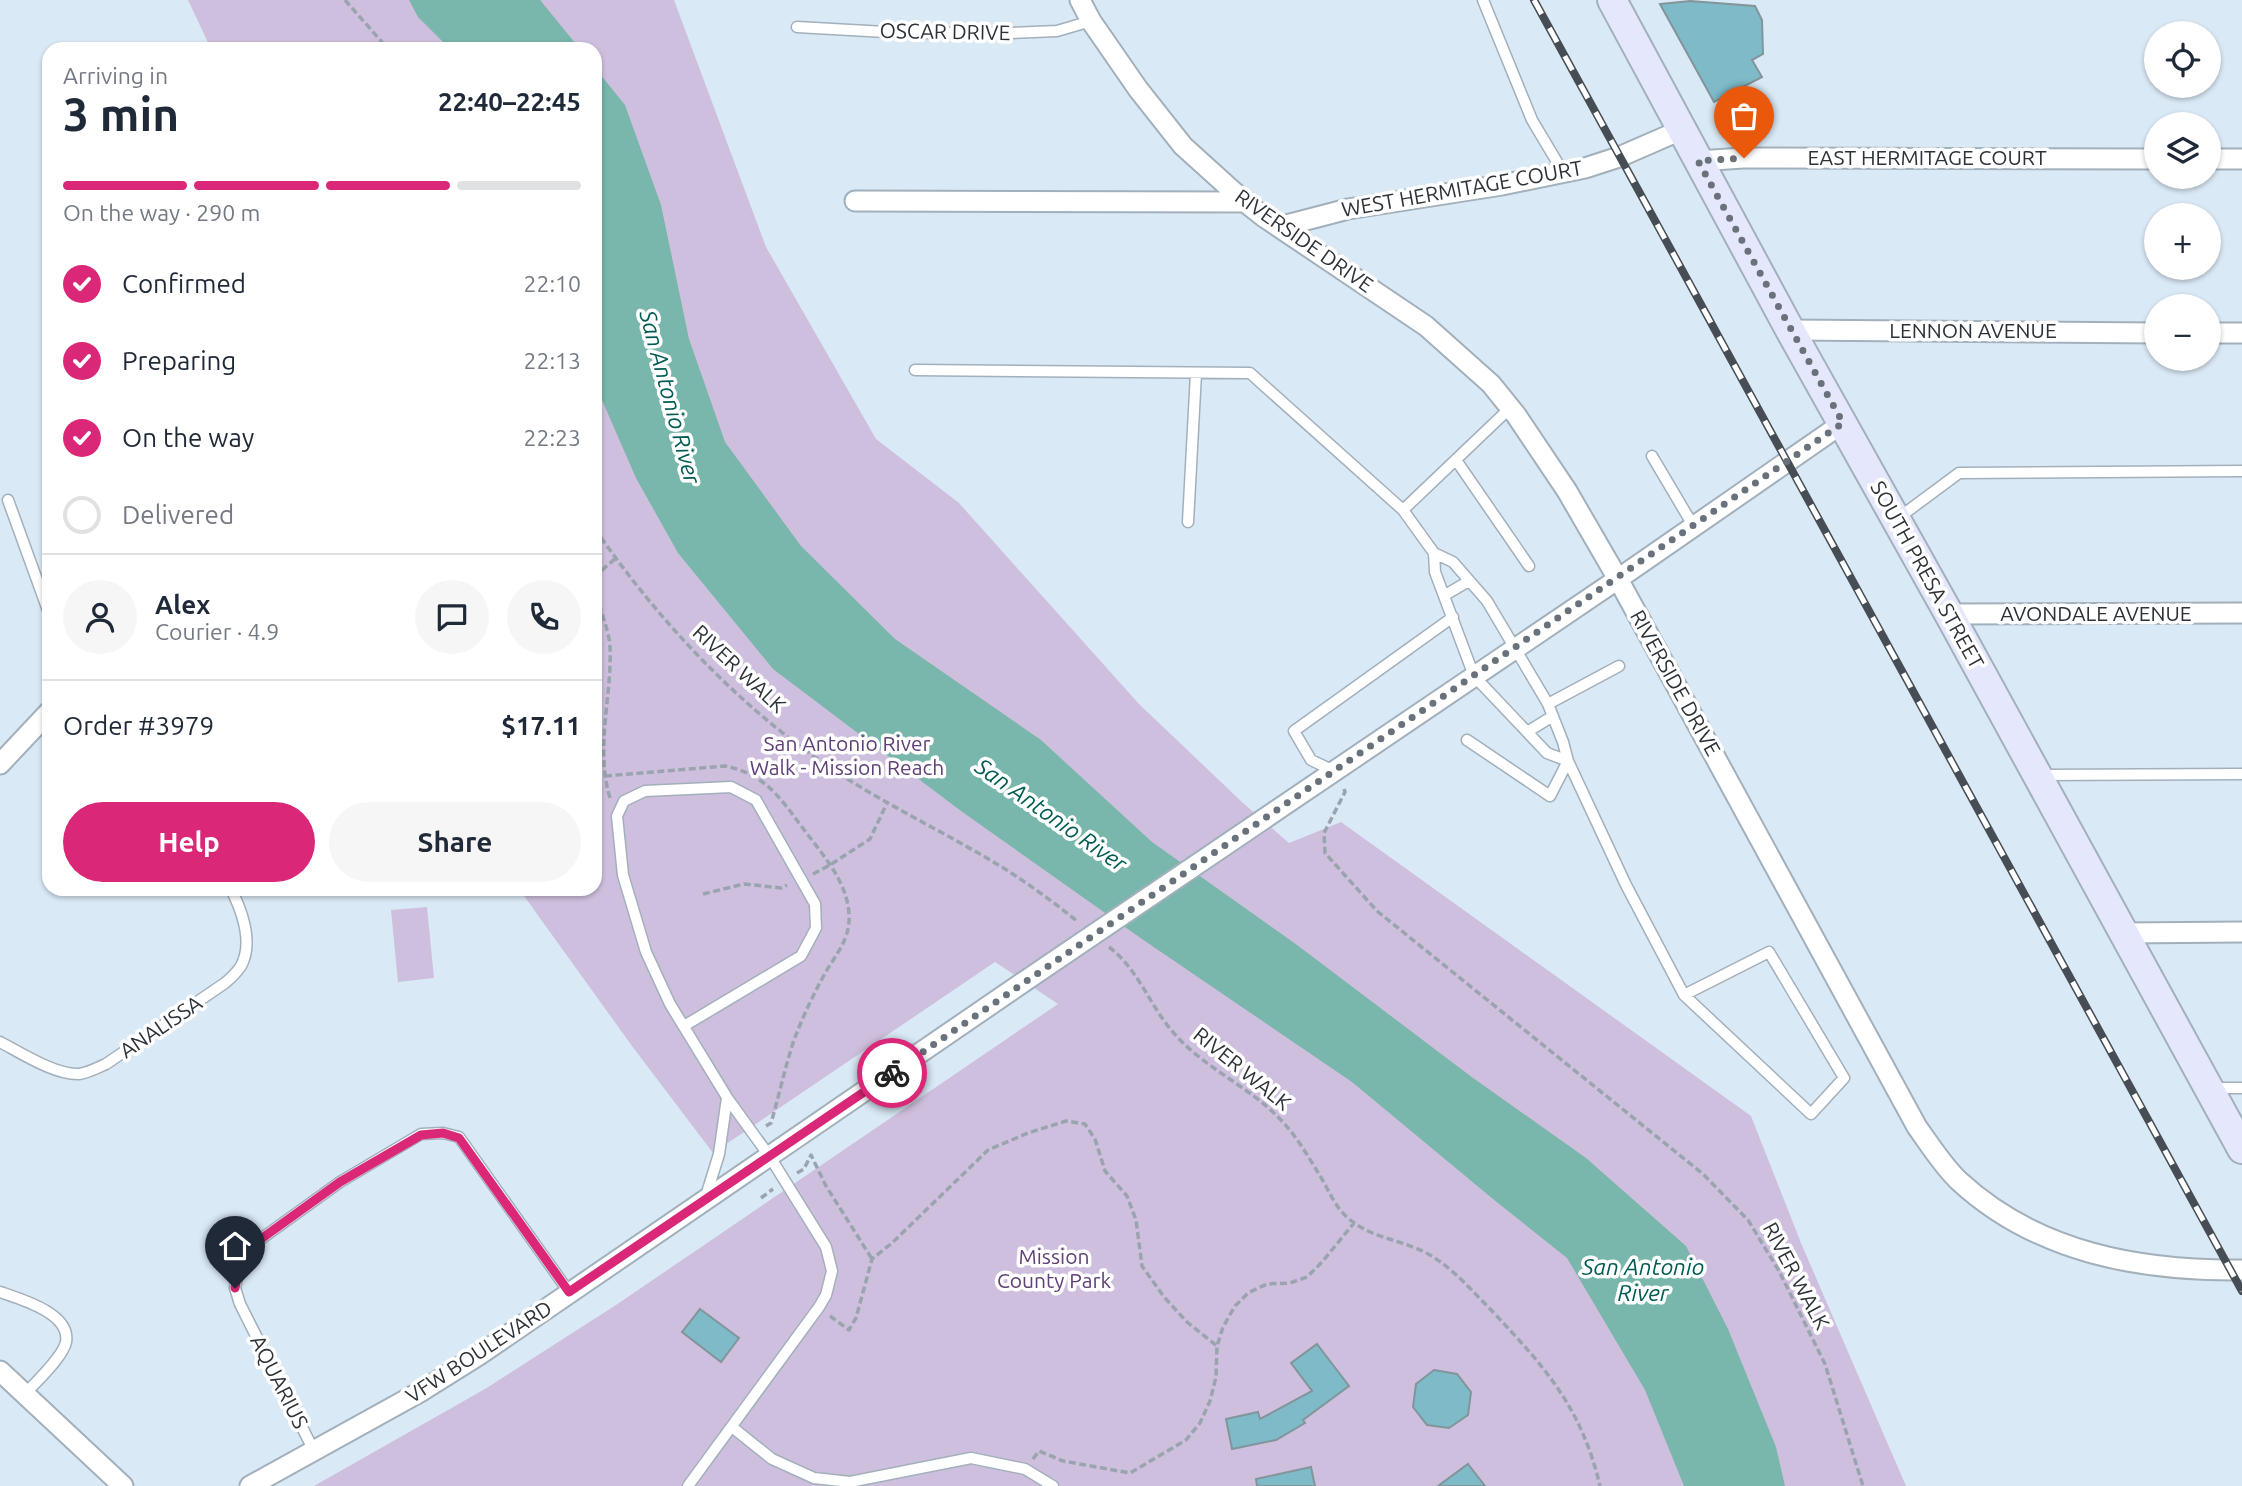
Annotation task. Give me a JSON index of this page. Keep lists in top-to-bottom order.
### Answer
{
  "streets": {
    "main road": ["SOUTH PRESA STREET"],
    "street": [
      "EAST HERMITAGE COURT",
      "WEST HERMITAGE COURT",
      "RIVERSIDE DRIVE",
      "LENNON AVENUE",
      "AVONDALE AVENUE",
      "VFW BOULEVARD"
    ],
    "lane": ["OSCAR DRIVE", "ANALISSA", "AQUARIUS"],
    "path": ["RIVER WALK"]
  },
  "crossings": [
    ["OSCAR DRIVE", "RIVERSIDE DRIVE"],
    ["EAST HERMITAGE COURT", "SOUTH PRESA STREET"],
    ["WEST HERMITAGE COURT", "RIVERSIDE DRIVE"],
    ["WEST HERMITAGE COURT", "SOUTH PRESA STREET"],
    ["RIVERSIDE DRIVE", "VFW BOULEVARD"],
    ["LENNON AVENUE", "SOUTH PRESA STREET"],
    ["SOUTH PRESA STREET", "AVONDALE AVENUE"],
    ["SOUTH PRESA STREET", "VFW BOULEVARD"],
    ["RIVER WALK", "VFW BOULEVARD"],
    ["VFW BOULEVARD", "AQUARIUS"]
  ],
  "water": ["San Antonio River"],
  "parks": ["San Antonio River Walk - Mission Reach", "Mission County Park"],
  "page": {
    "map_buttons": ["+", "−"],
    "heading": ["3 min", "Arriving in", "22:40–22:45"],
    "panel": [
      "Alex",
      "Courier · 4.9",
      "Order #3979",
      "$17.11"
    ],
    "bar": "On the way · 290 m",
    "list": [
      ["Confirmed", "22:10"],
      ["Preparing", "22:13"],
      ["On the way", "22:23"],
      "Delivered"
    ],
    "buttons": ["Help", "Share"]
  }
}
